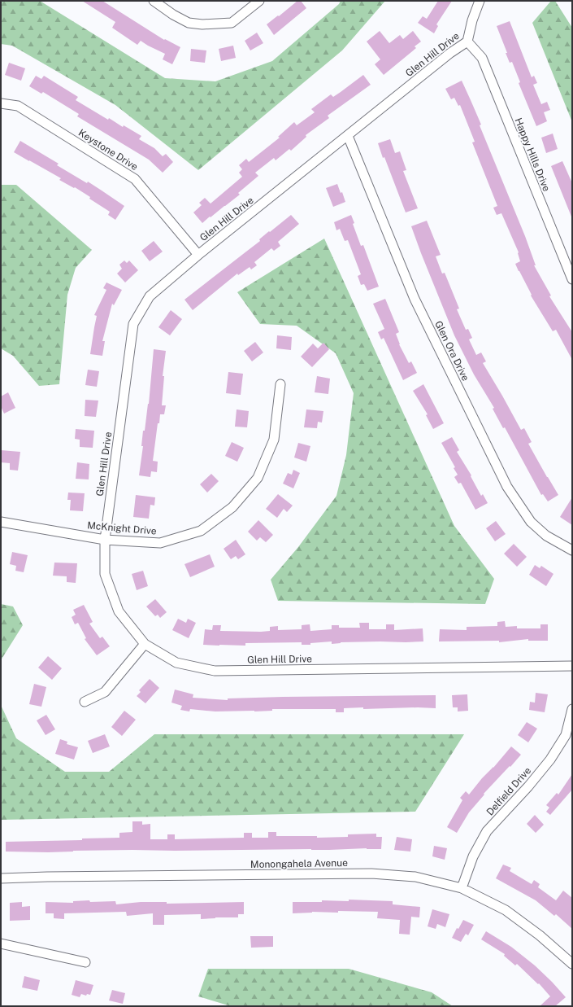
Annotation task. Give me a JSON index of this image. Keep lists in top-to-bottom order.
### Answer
{
  "streets": {
    "street": [
      "Glen Hill Drive",
      "Keystone Drive",
      "Happy Hills Drive",
      "Glen Ora Drive",
      "McKnight Drive",
      "Delfield Drive",
      "Monongahela Avenue"
    ]
  },
  "crossings": [
    ["Glen Hill Drive", "Keystone Drive"],
    ["Glen Hill Drive", "Happy Hills Drive"],
    ["Glen Hill Drive", "Glen Ora Drive"],
    ["Glen Hill Drive", "McKnight Drive"],
    ["Delfield Drive", "Monongahela Avenue"]
  ]
}
